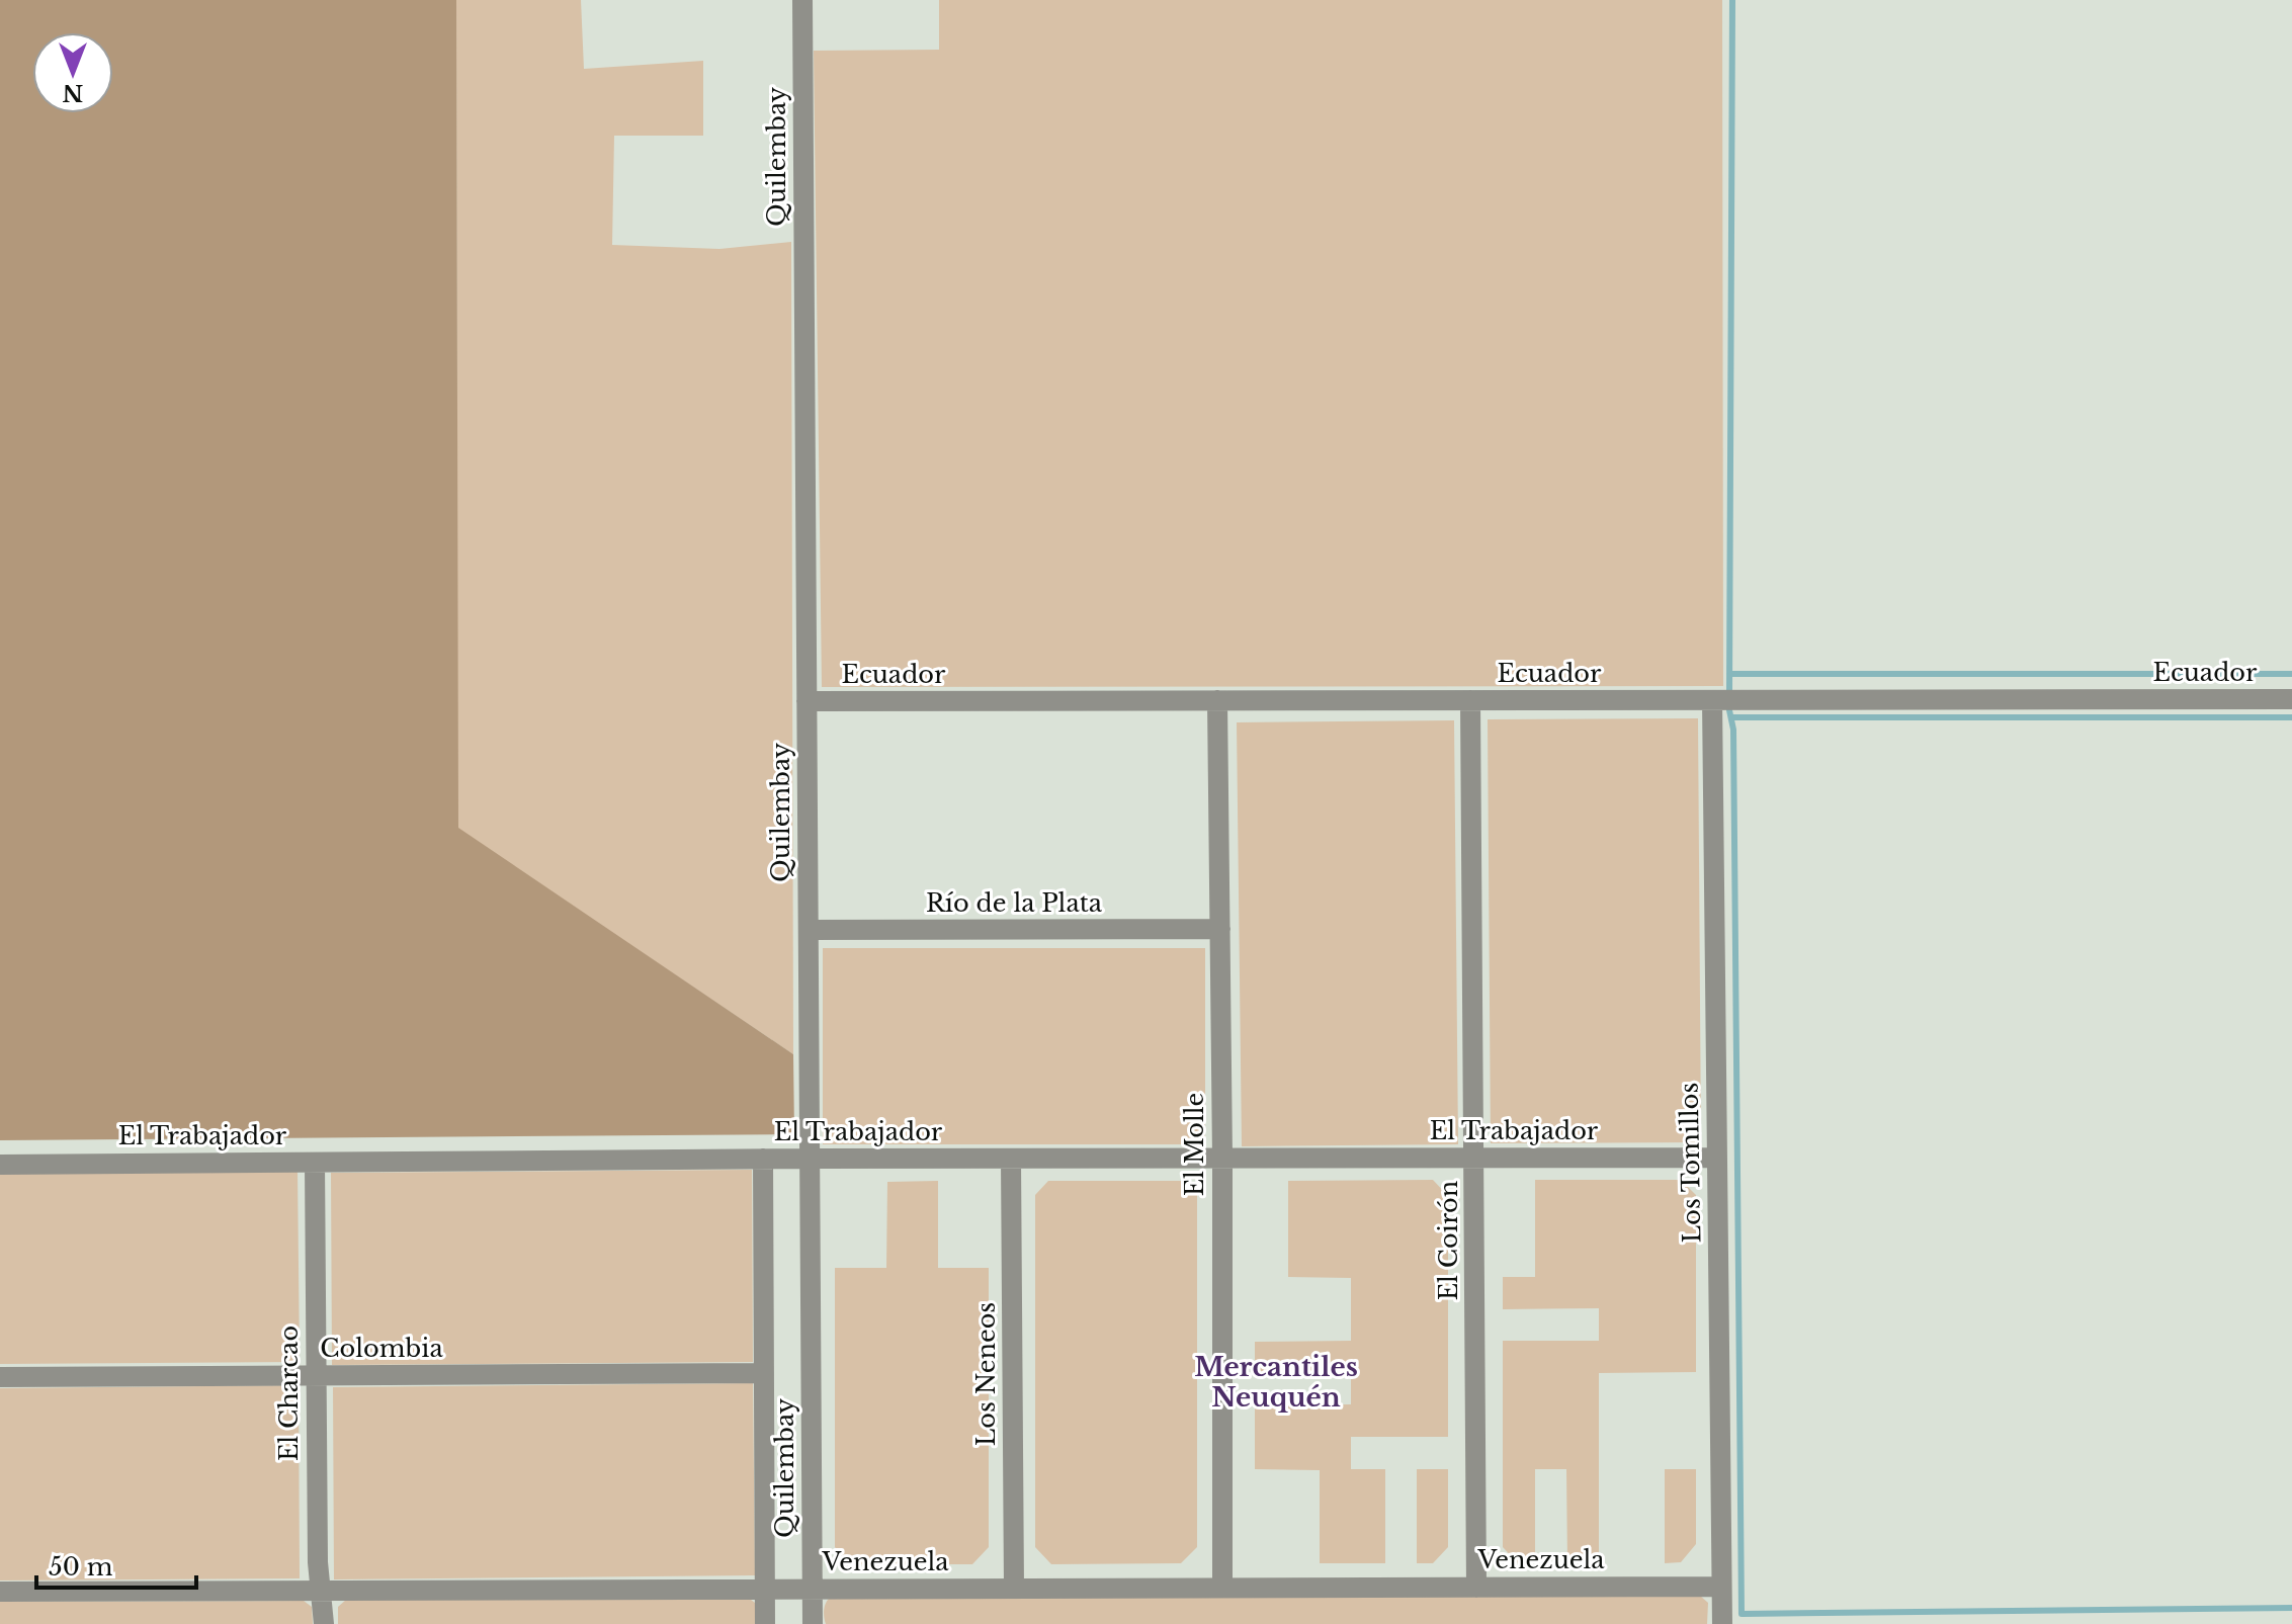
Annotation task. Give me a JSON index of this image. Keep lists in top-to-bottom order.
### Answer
{
  "streets": {
    "street": [
      "Quilembay",
      "Ecuador",
      "Río de la Plata",
      "El Trabajador",
      "El Molle",
      "Los Tomillos",
      "El Coirón",
      "Colombia",
      "Los Neneos",
      "El Charcao",
      "Venezuela"
    ]
  },
  "crossings": [
    ["Quilembay", "Ecuador"],
    ["Quilembay", "Río de la Plata"],
    ["Quilembay", "El Trabajador"],
    ["Quilembay", "Colombia"],
    ["Quilembay", "Venezuela"],
    ["Ecuador", "El Molle"],
    ["Ecuador", "Los Tomillos"],
    ["Ecuador", "El Coirón"],
    ["Río de la Plata", "El Molle"],
    ["El Trabajador", "El Molle"],
    ["El Trabajador", "Los Tomillos"],
    ["El Trabajador", "El Coirón"],
    ["El Trabajador", "Los Neneos"],
    ["El Trabajador", "El Charcao"],
    ["El Molle", "Venezuela"],
    ["Los Tomillos", "Venezuela"],
    ["El Coirón", "Venezuela"],
    ["Colombia", "El Charcao"],
    ["Los Neneos", "Venezuela"],
    ["El Charcao", "Venezuela"]
  ],
  "districts": ["Mercantiles Neuquén"],
  "scale_bar": "50 m",
  "north": "bottom"
}
